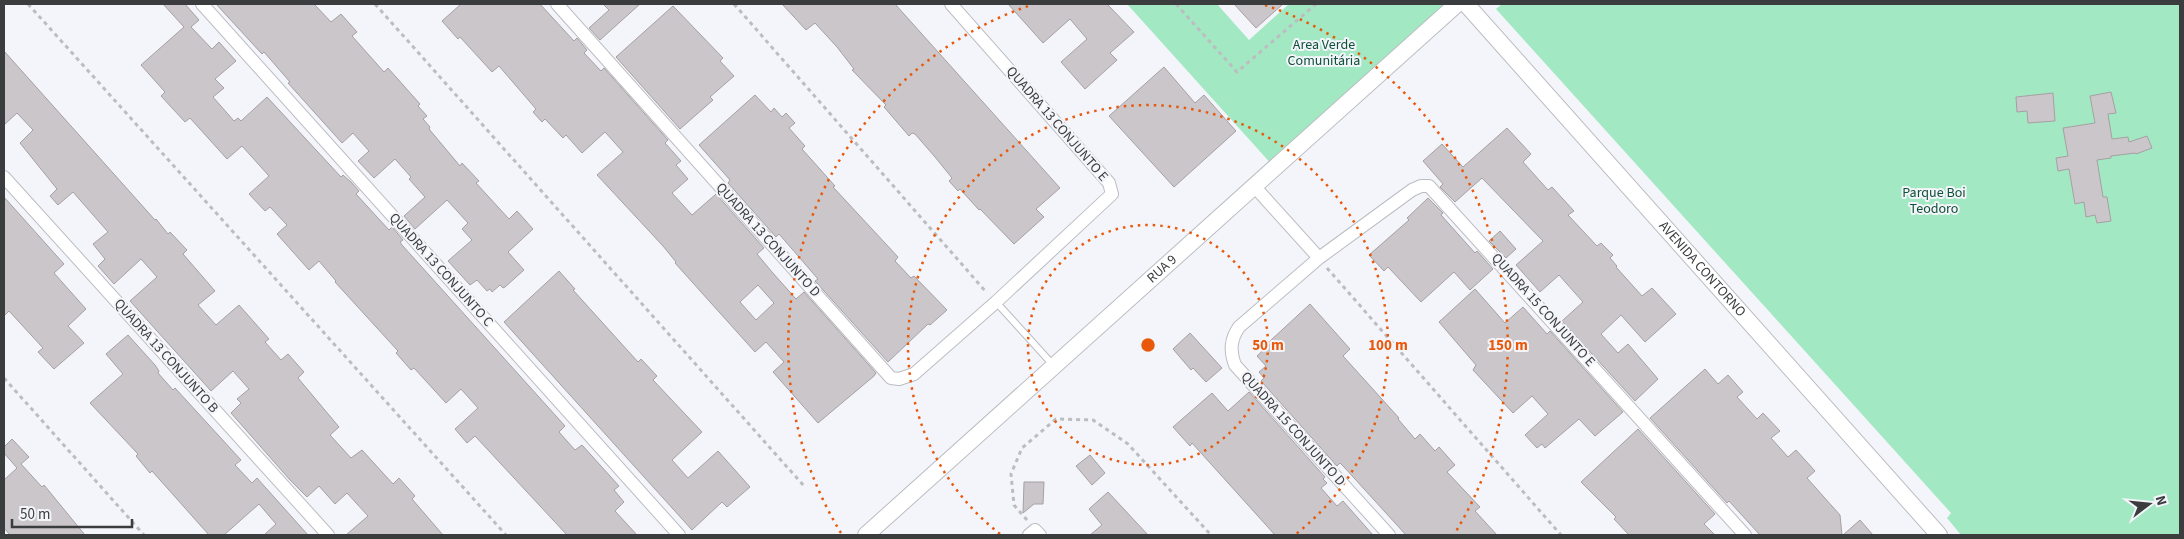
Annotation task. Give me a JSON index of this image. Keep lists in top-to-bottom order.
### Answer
{
  "streets": {
    "street": [
      "QUADRA 13 CONJUNTO E",
      "QUADRA 13 CONJUNTO D",
      "AVENIDA CONTORNO",
      "QUADRA 13 CONJUNTO C",
      "RUA 9",
      "QUADRA 15 CONJUNTO E",
      "QUADRA 13 CONJUNTO B",
      "QUADRA 15 CONJUNTO D"
    ]
  },
  "crossings": [
    ["QUADRA 13 CONJUNTO E", "QUADRA 13 CONJUNTO D"],
    ["QUADRA 15 CONJUNTO E", "QUADRA 15 CONJUNTO D"]
  ],
  "parks": ["Area Verde Comunitária", "Parque Boi Teodoro"],
  "scale_bar": "50 m",
  "north": "right",
  "rings": ["50 m", "100 m", "150 m"]
}
